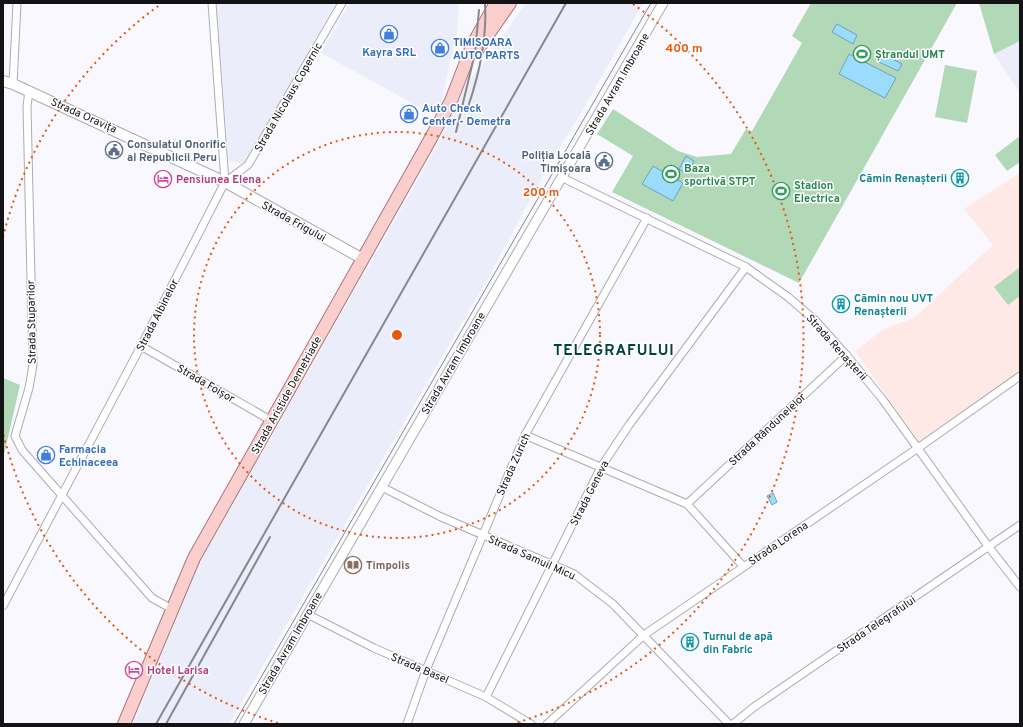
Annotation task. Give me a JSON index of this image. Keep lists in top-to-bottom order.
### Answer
{
  "streets": {
    "main road": ["Strada Oravița", "Strada Frigului", "Strada Aristide Demetriade"],
    "street": [
      "Strada Avram Imbroane",
      "Strada Nicolaus Copernic",
      "Strada Albinelor",
      "Strada Stuparilor",
      "Strada Renașterii",
      "Strada Foișor",
      "Strada Rândunelelor",
      "Strada Zurich",
      "Strada Geneva",
      "Strada Lorena",
      "Strada Samuil Micu",
      "Strada Telegrafului",
      "Strada Basel"
    ]
  },
  "crossings": [
    ["Strada Avram Imbroane", "Strada Renașterii"],
    ["Strada Avram Imbroane", "Strada Samuil Micu"],
    ["Strada Avram Imbroane", "Strada Basel"],
    ["Strada Nicolaus Copernic", "Strada Oravița"],
    ["Strada Nicolaus Copernic", "Strada Frigului"],
    ["Strada Nicolaus Copernic", "Strada Albinelor"],
    ["Strada Oravița", "Strada Frigului"],
    ["Strada Oravița", "Strada Albinelor"],
    ["Strada Oravița", "Strada Stuparilor"],
    ["Strada Frigului", "Strada Albinelor"],
    ["Strada Frigului", "Strada Aristide Demetriade"],
    ["Strada Albinelor", "Strada Stuparilor"],
    ["Strada Albinelor", "Strada Foișor"],
    ["Strada Stuparilor", "Strada Aristide Demetriade"],
    ["Strada Renașterii", "Strada Rândunelelor"],
    ["Strada Renașterii", "Strada Zurich"],
    ["Strada Renașterii", "Strada Geneva"],
    ["Strada Renașterii", "Strada Lorena"],
    ["Strada Renașterii", "Strada Telegrafului"],
    ["Strada Foișor", "Strada Aristide Demetriade"],
    ["Strada Zurich", "Strada Samuil Micu"],
    ["Strada Zurich", "Strada Basel"],
    ["Strada Geneva", "Strada Samuil Micu"],
    ["Strada Geneva", "Strada Basel"],
    ["Strada Lorena", "Strada Samuil Micu"]
  ],
  "districts": ["TELEGRAFULUI"],
  "places": {
    "shop": [
      "Kayra SRL",
      "TIMISOARA AUTO PARTS",
      "Auto Check Center - Demetra",
      "Farmacia Echinaceea"
    ],
    "sports": ["Ștrandul UMT", "Baza sportivă STPT", "Stadion Electrica"],
    "public building": ["Consulatul Onorific al Republicii Peru", "Poliția Locală Timișoara"],
    "building": ["Cămin Renașterii", "Cămin nou UVT Renașterii", "Turnul de apă din Fabric"],
    "hotel": ["Pensiunea Elena", "Hotel Larisa"],
    "library": ["Timpolis"]
  },
  "rings": ["400 m", "200 m"]
}
